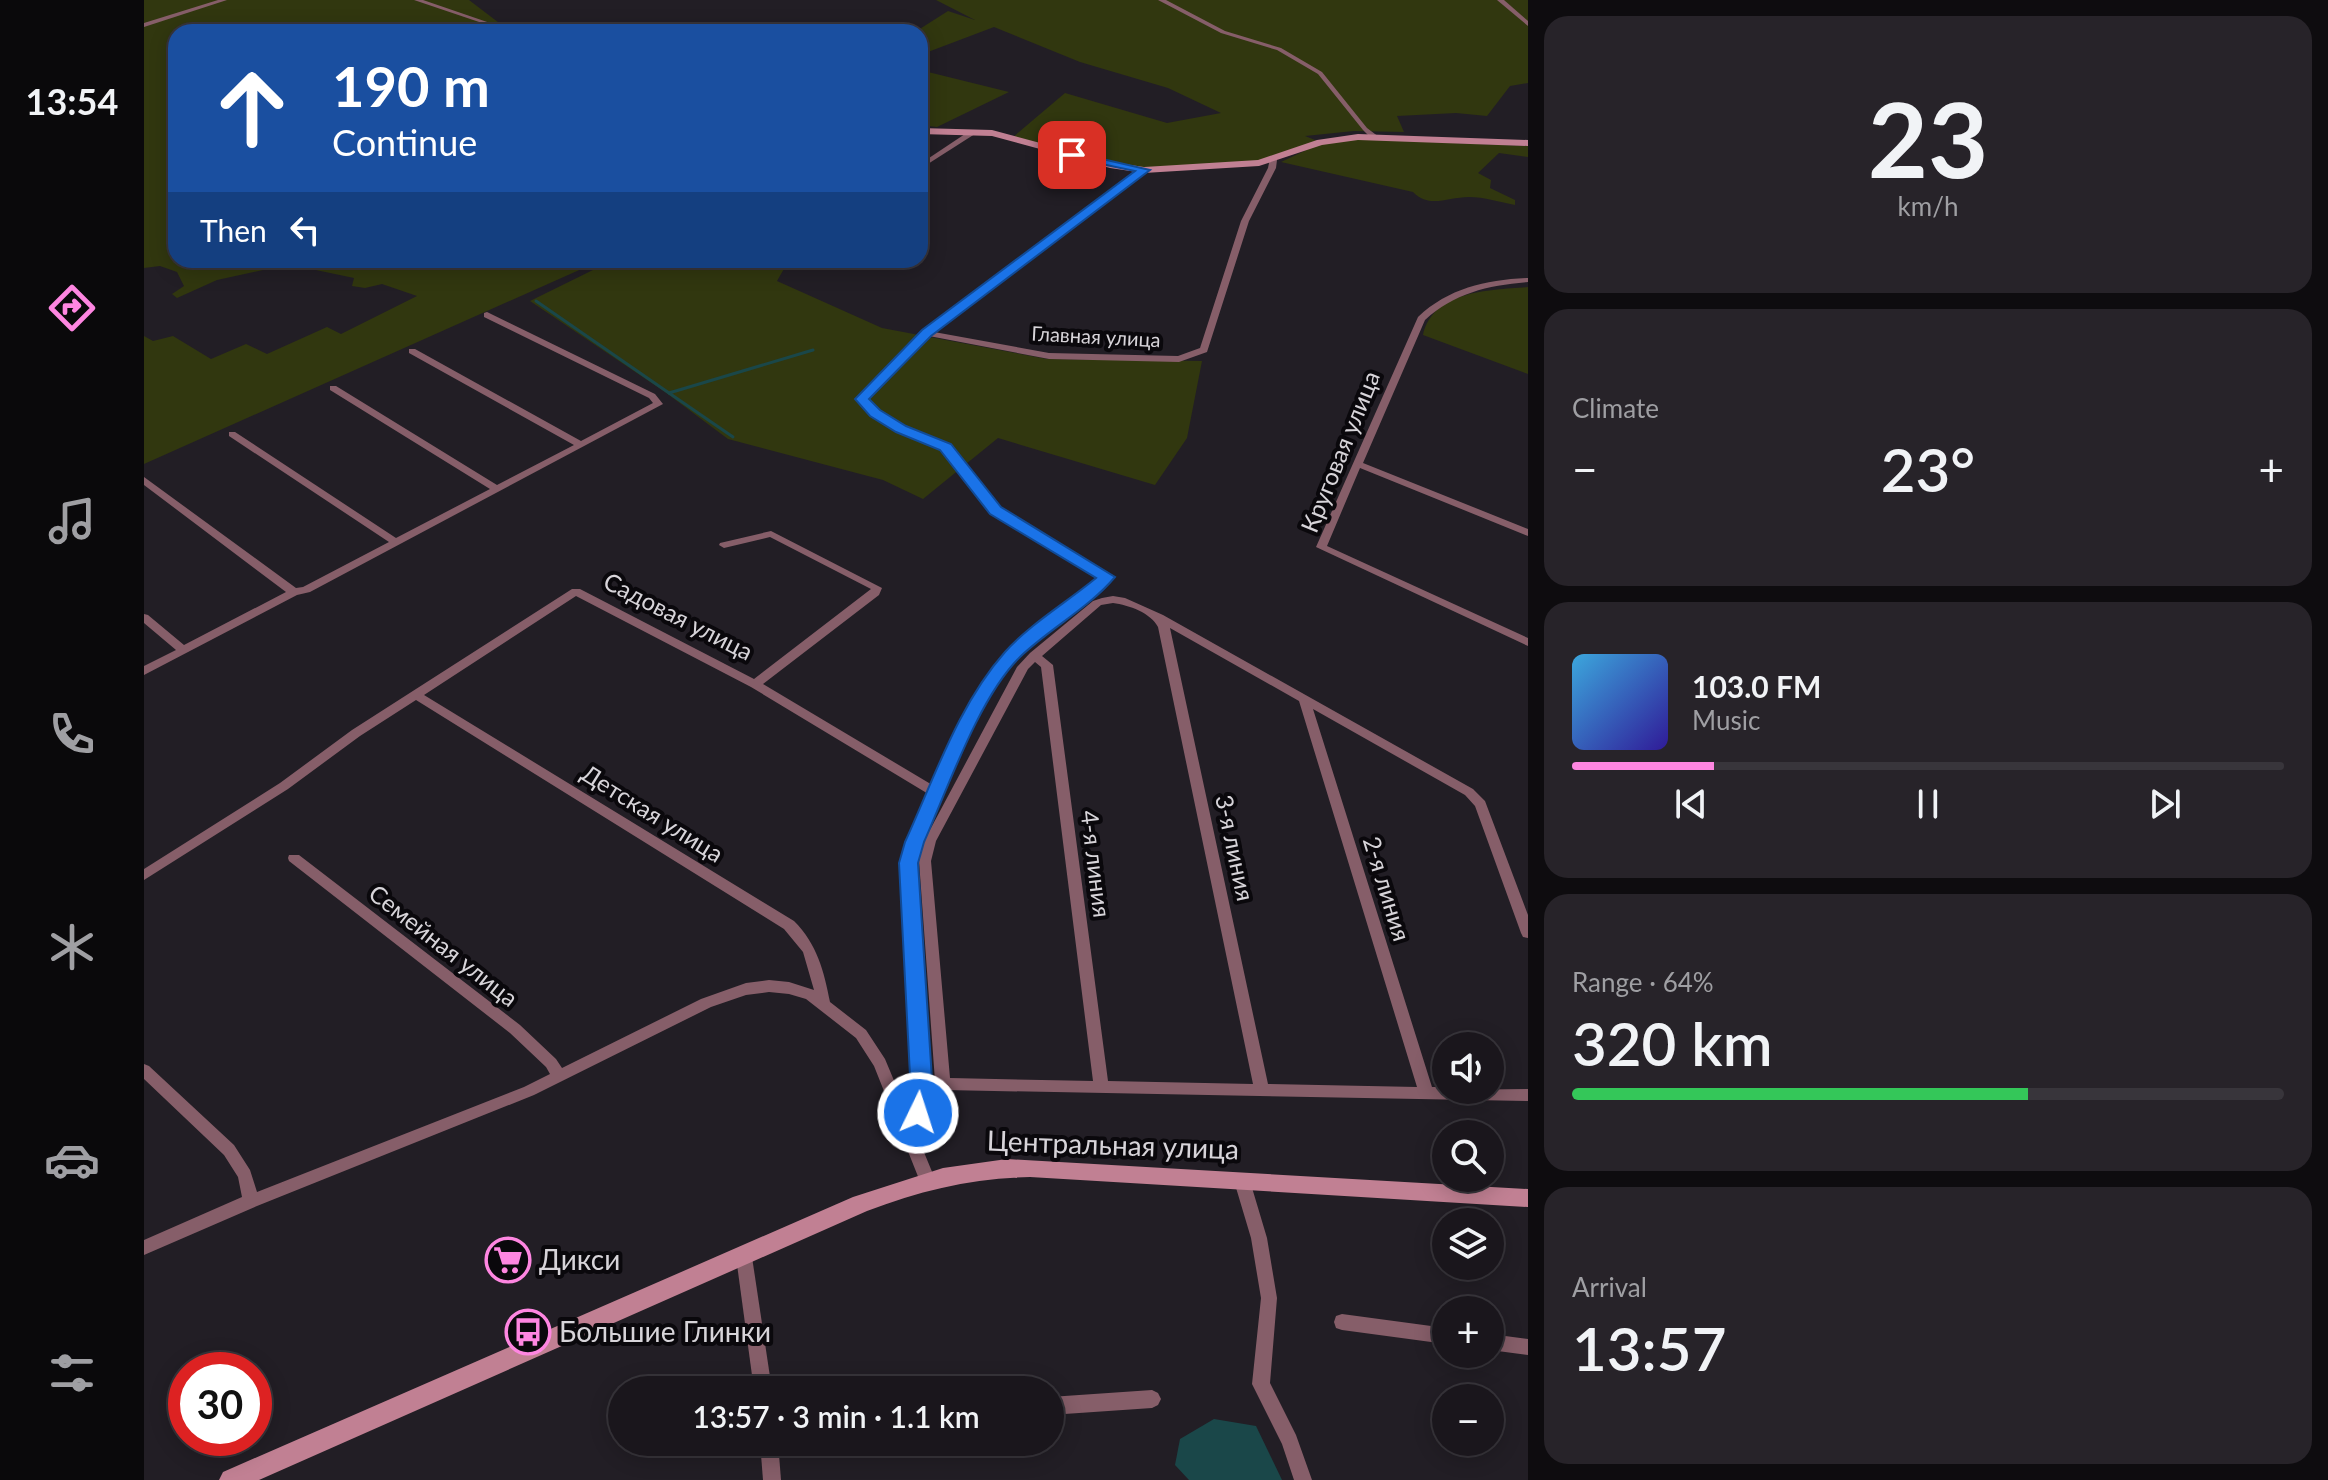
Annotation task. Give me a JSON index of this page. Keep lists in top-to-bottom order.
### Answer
{
  "streets": {
    "street": [
      "Главная улица",
      "Круговая улица",
      "Садовая улица",
      "Детская улица",
      "3-я линия",
      "4-я линия",
      "2-я линия",
      "Семейная улица",
      "Центральная улица"
    ]
  },
  "crossings": [
    ["Садовая улица", "Детская улица"]
  ],
  "places": {
    "supermarket": ["Дикси"],
    "bus stop": ["Большие Глинки"]
  },
  "page": {
    "tabs": "13:54",
    "tile": [
      ["23", "km/h"],
      "Climate",
      ["Range · 64%", "320 km"],
      ["Arrival", "13:57"]
    ],
    "turn": ["190 m", "Continue"],
    "then": "Then",
    "heat": ["−", "23°", "+"],
    "song": ["103.0 FM", "Music"],
    "map_buttons": ["+", "−"],
    "limit": "30",
    "trip": "13:57 · 3 min · 1.1 km"
  }
}
